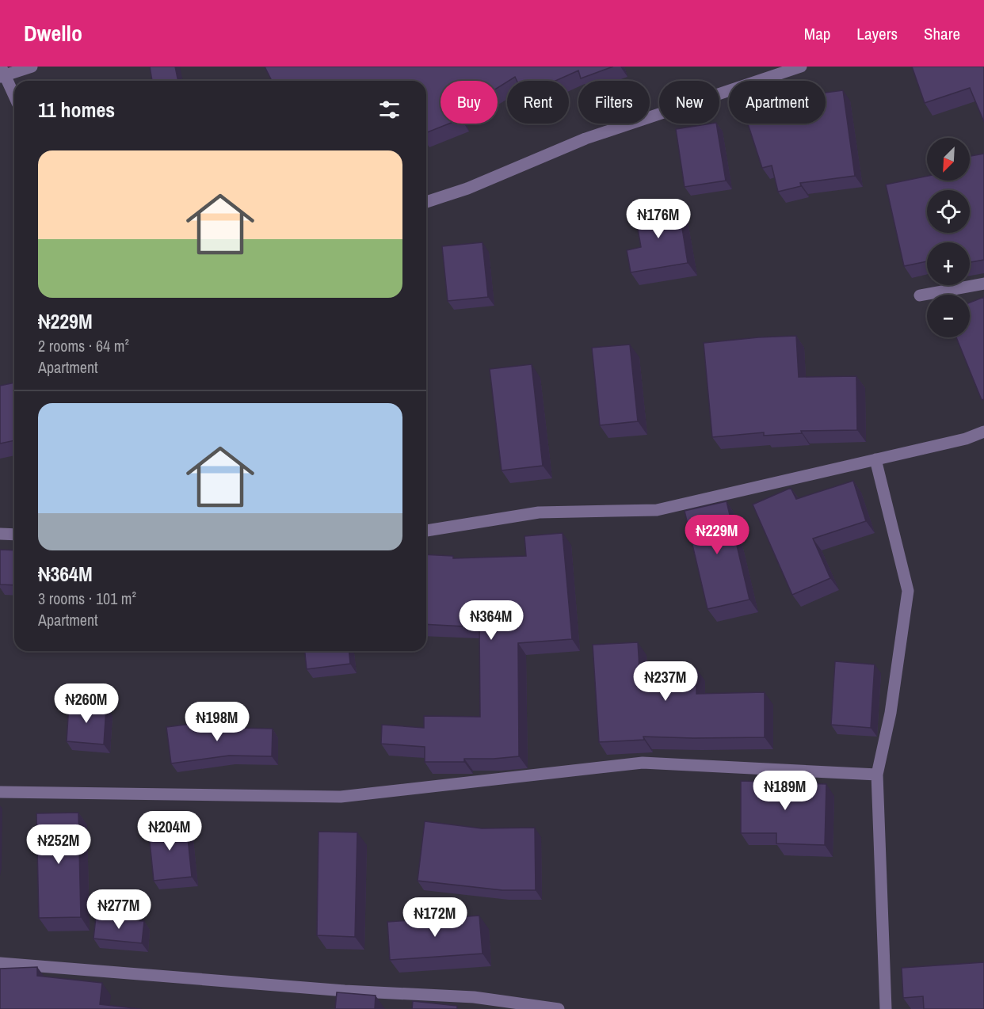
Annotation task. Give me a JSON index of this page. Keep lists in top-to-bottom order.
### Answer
{
  "north": "bottom left",
  "page": {
    "header": "Dwello",
    "nav": ["Map", "Layers", "Share"],
    "chip": [
      "Buy",
      "Rent",
      "Filters",
      "New",
      "Apartment"
    ],
    "heading": "11 homes",
    "map_buttons": ["+", "−"],
    "list": [
      {
        "name": "₦229M",
        "note": "2 rooms · 64 m² · Apartment"
      },
      {
        "name": "₦364M",
        "note": "3 rooms · 101 m² · Apartment"
      }
    ],
    "price": [
      "₦176M",
      "₦229M",
      "₦364M",
      "₦237M",
      "₦260M",
      "₦198M",
      "₦189M",
      "₦204M",
      "₦252M",
      "₦277M",
      "₦172M"
    ]
  }
}
